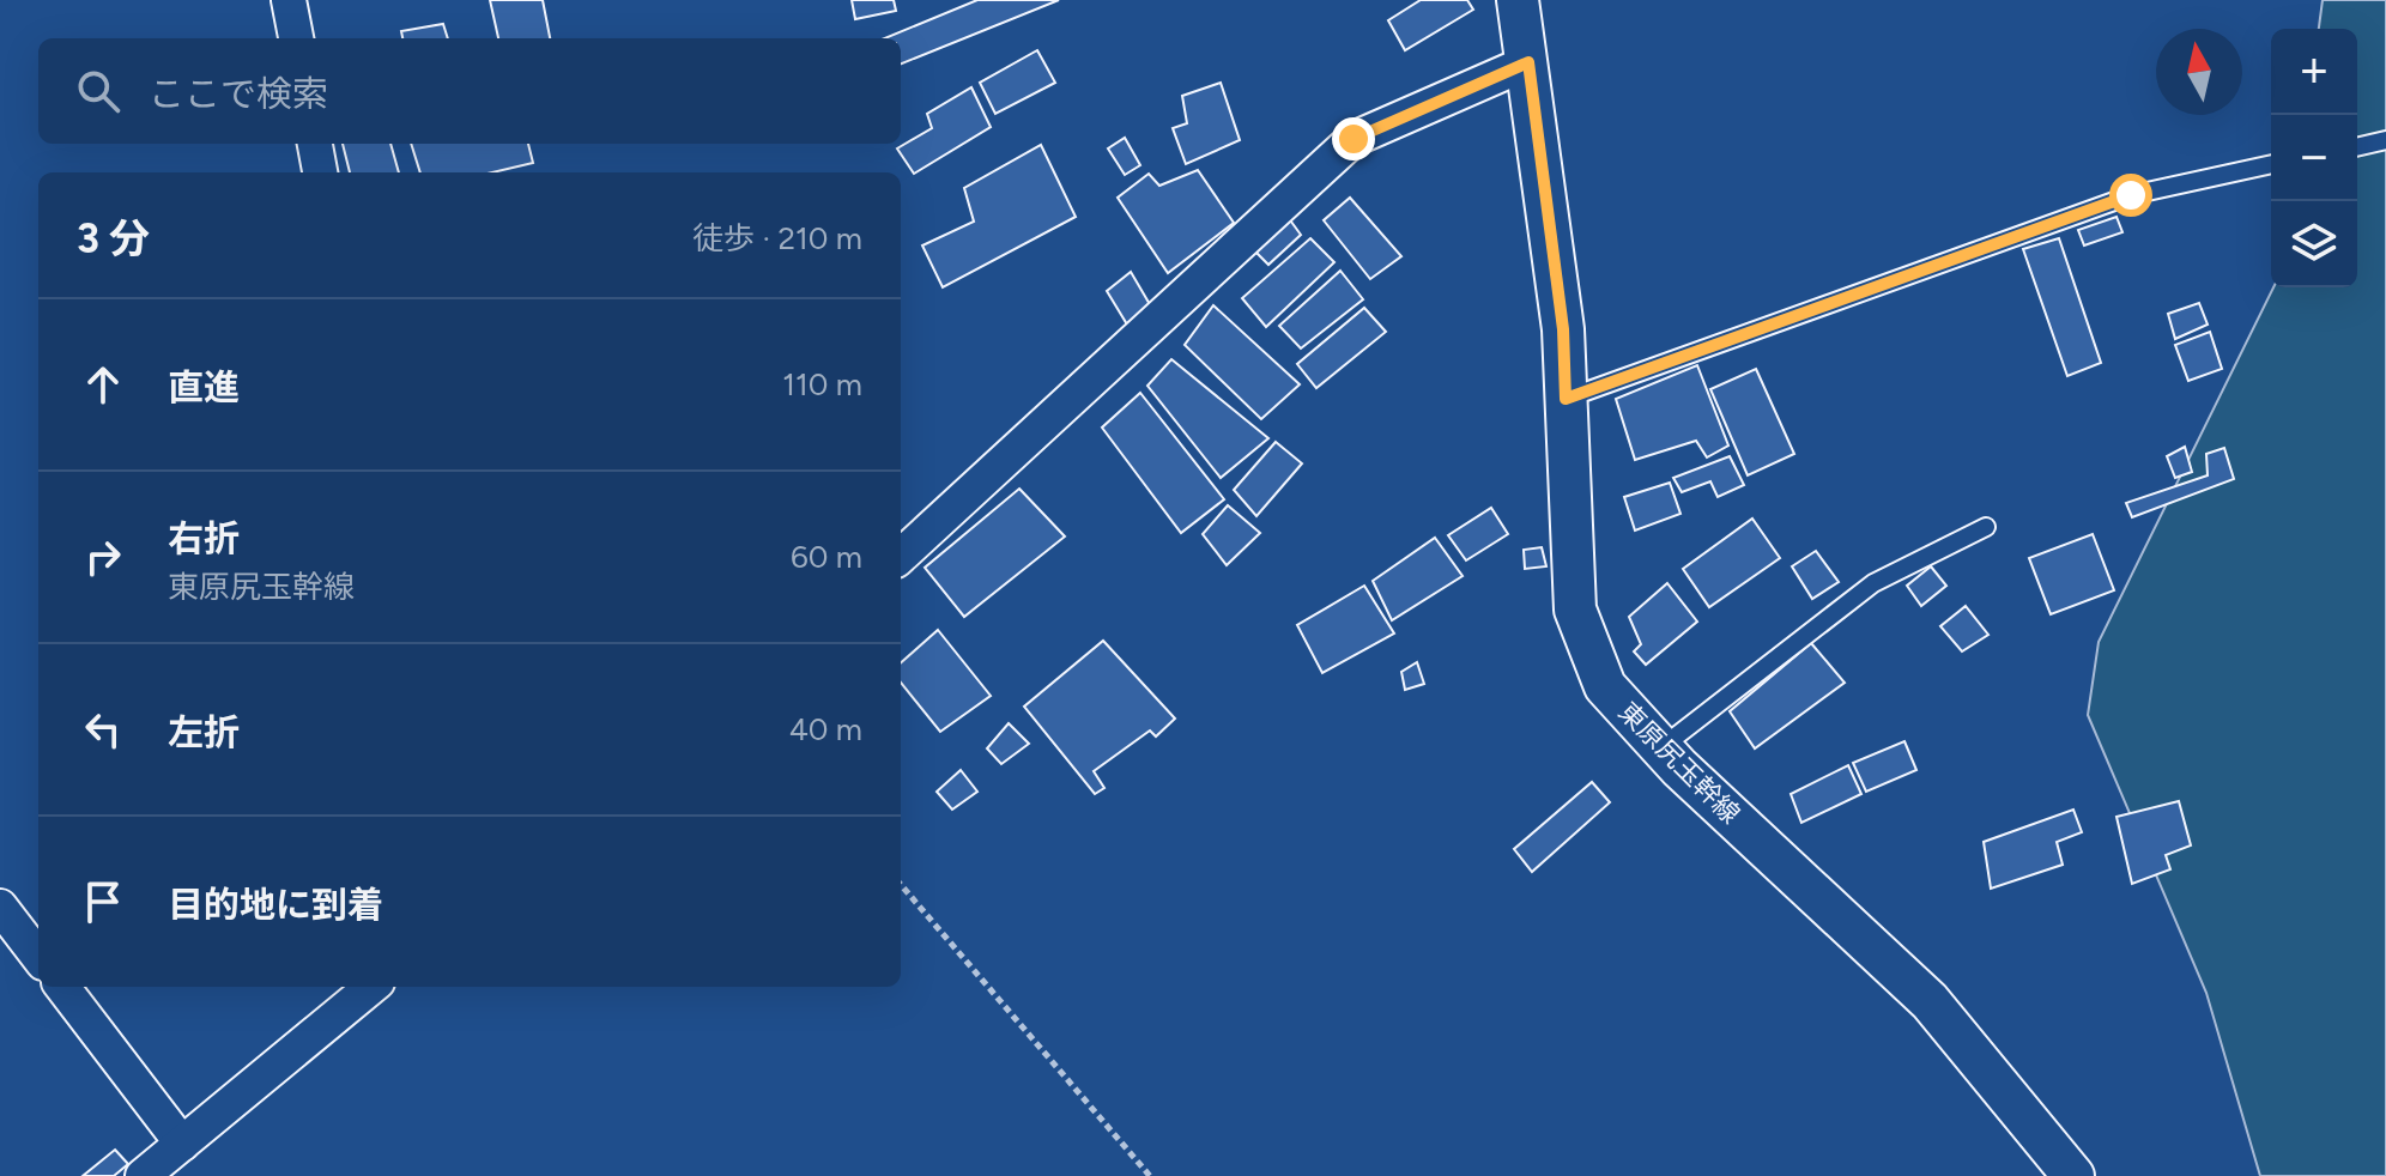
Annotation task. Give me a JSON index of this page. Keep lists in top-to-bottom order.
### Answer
{
  "streets": {
    "street": ["東原尻玉幹線"]
  },
  "north": "top",
  "page": {
    "map_buttons": ["+", "−"],
    "search": "ここで検索",
    "heading": ["3 分", "徒歩 · 210 m"],
    "list": [
      ["直進", "110 m"],
      ["右折", "東原尻玉幹線", "60 m"],
      ["左折", "40 m"],
      "目的地に到着"
    ]
  }
}
